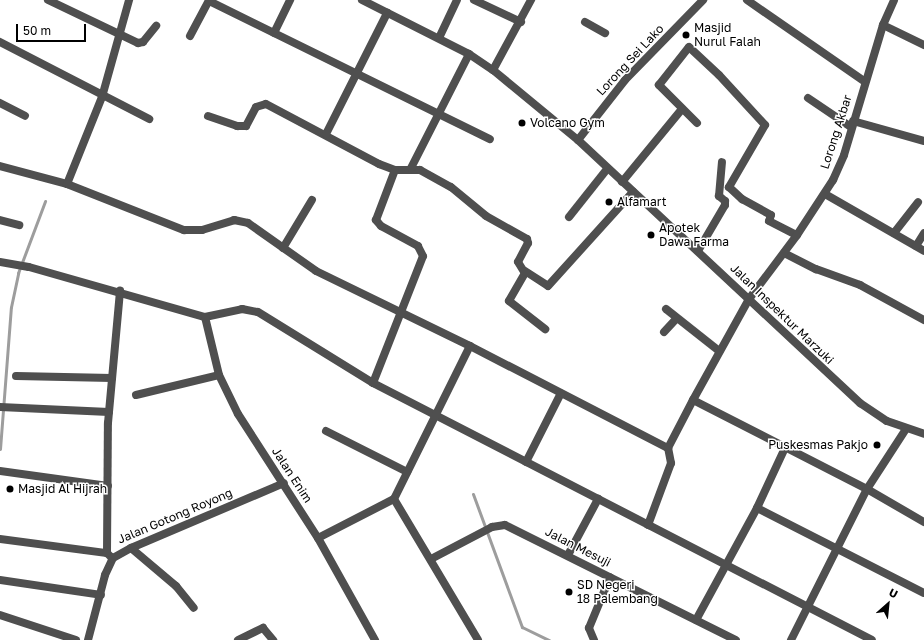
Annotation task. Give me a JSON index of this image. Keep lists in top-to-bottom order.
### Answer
{
  "streets": {
    "street": [
      "Lorong Sei Lako",
      "Lorong Akbar",
      "Jalan Inspektur Marzuki",
      "Jalan Enim",
      "Jalan Gotong Royong",
      "Jalan Mesuji"
    ]
  },
  "crossings": [
    ["Lorong Sei Lako", "Jalan Inspektur Marzuki"],
    ["Lorong Akbar", "Jalan Inspektur Marzuki"],
    ["Jalan Enim", "Jalan Gotong Royong"]
  ],
  "places": [
    "Masjid Nurul Falah",
    "Volcano Gym",
    "Alfamart",
    "Apotek Dawa Farma",
    "Puskesmas Pakjo",
    "Masjid Al Hijrah",
    "SD Negeri 18 Palembang"
  ],
  "scale_bar": "50 m",
  "north": "top right"
}
